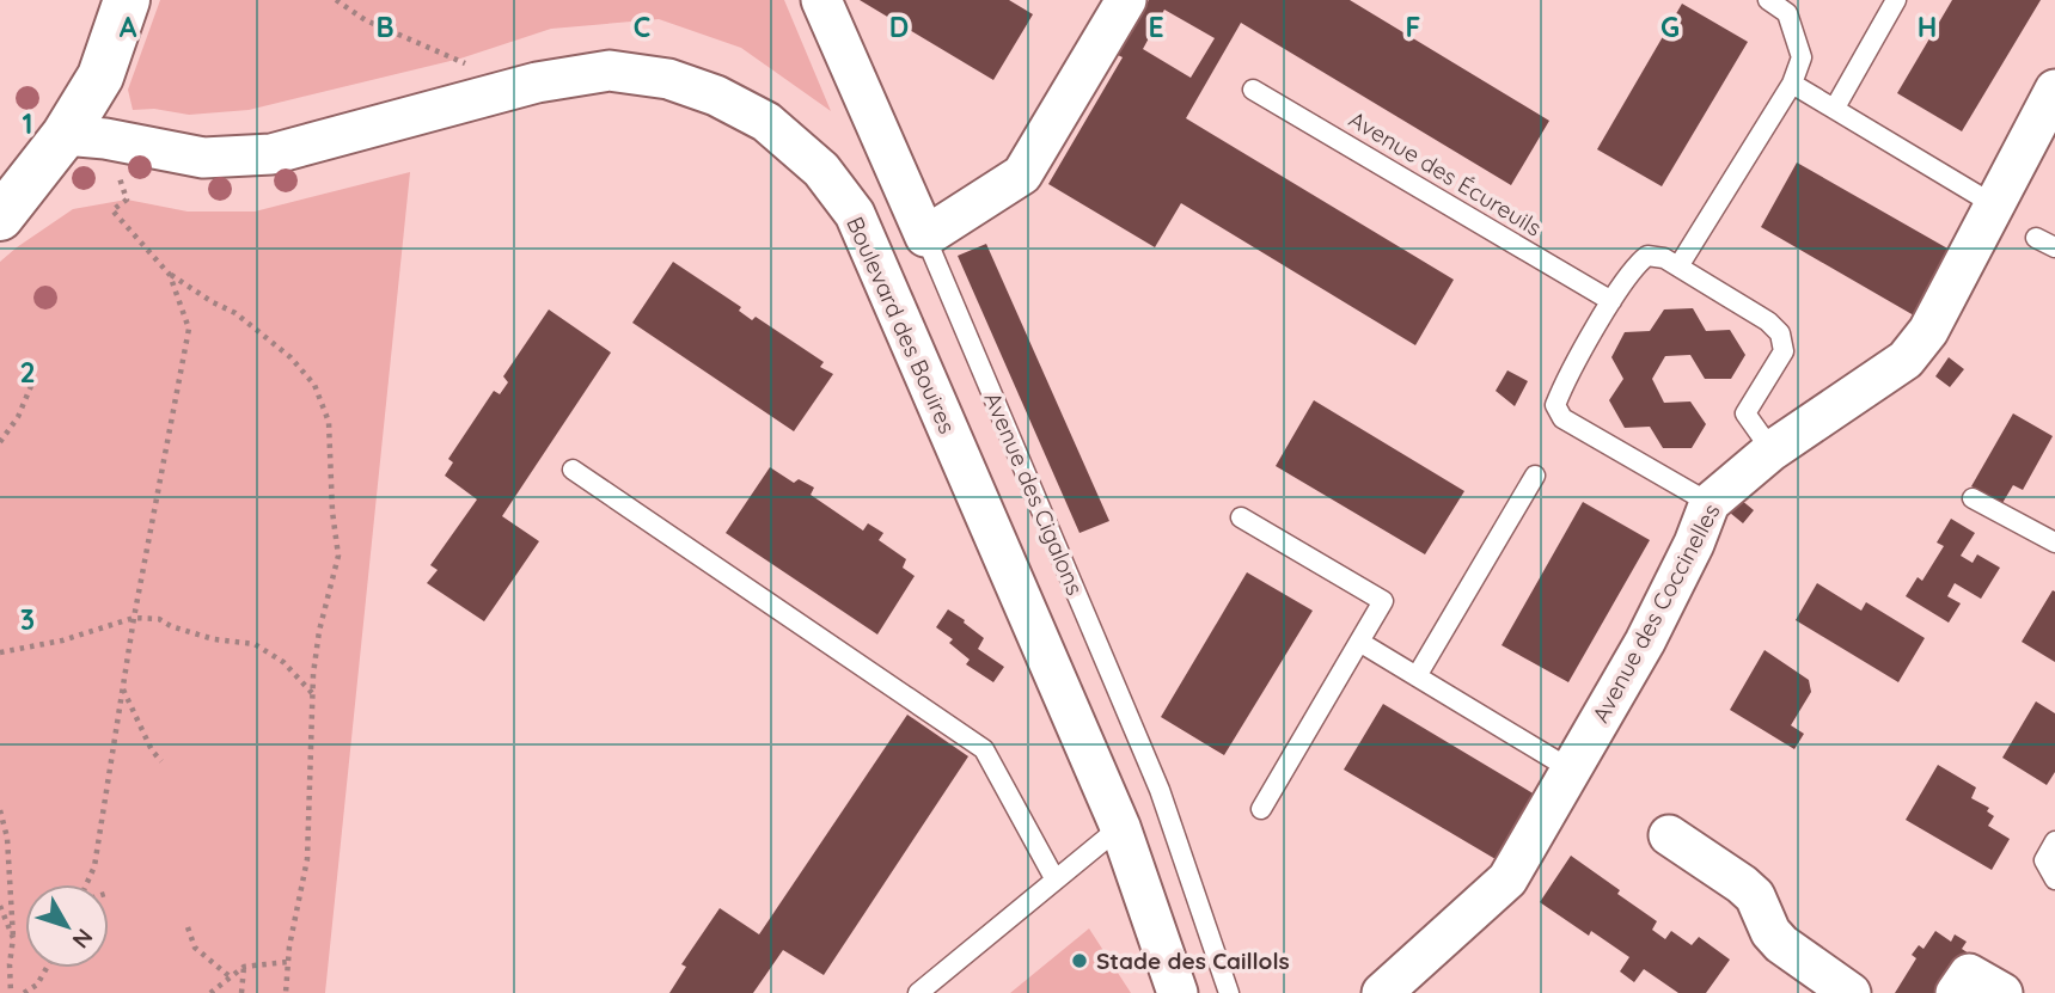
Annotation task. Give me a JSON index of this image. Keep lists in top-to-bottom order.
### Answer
{
  "streets": {
    "street": ["Boulevard des Bouires", "Avenue des Cigalons", "Avenue des Coccinelles"],
    "lane": ["Avenue des Écureuils"]
  },
  "places": ["Stade des Caillols"],
  "north": "bottom right",
  "grid": {
    "columns": [
      "A",
      "B",
      "C",
      "D",
      "E",
      "F",
      "G",
      "H"
    ],
    "rows": ["1", "2", "3"]
  }
}
